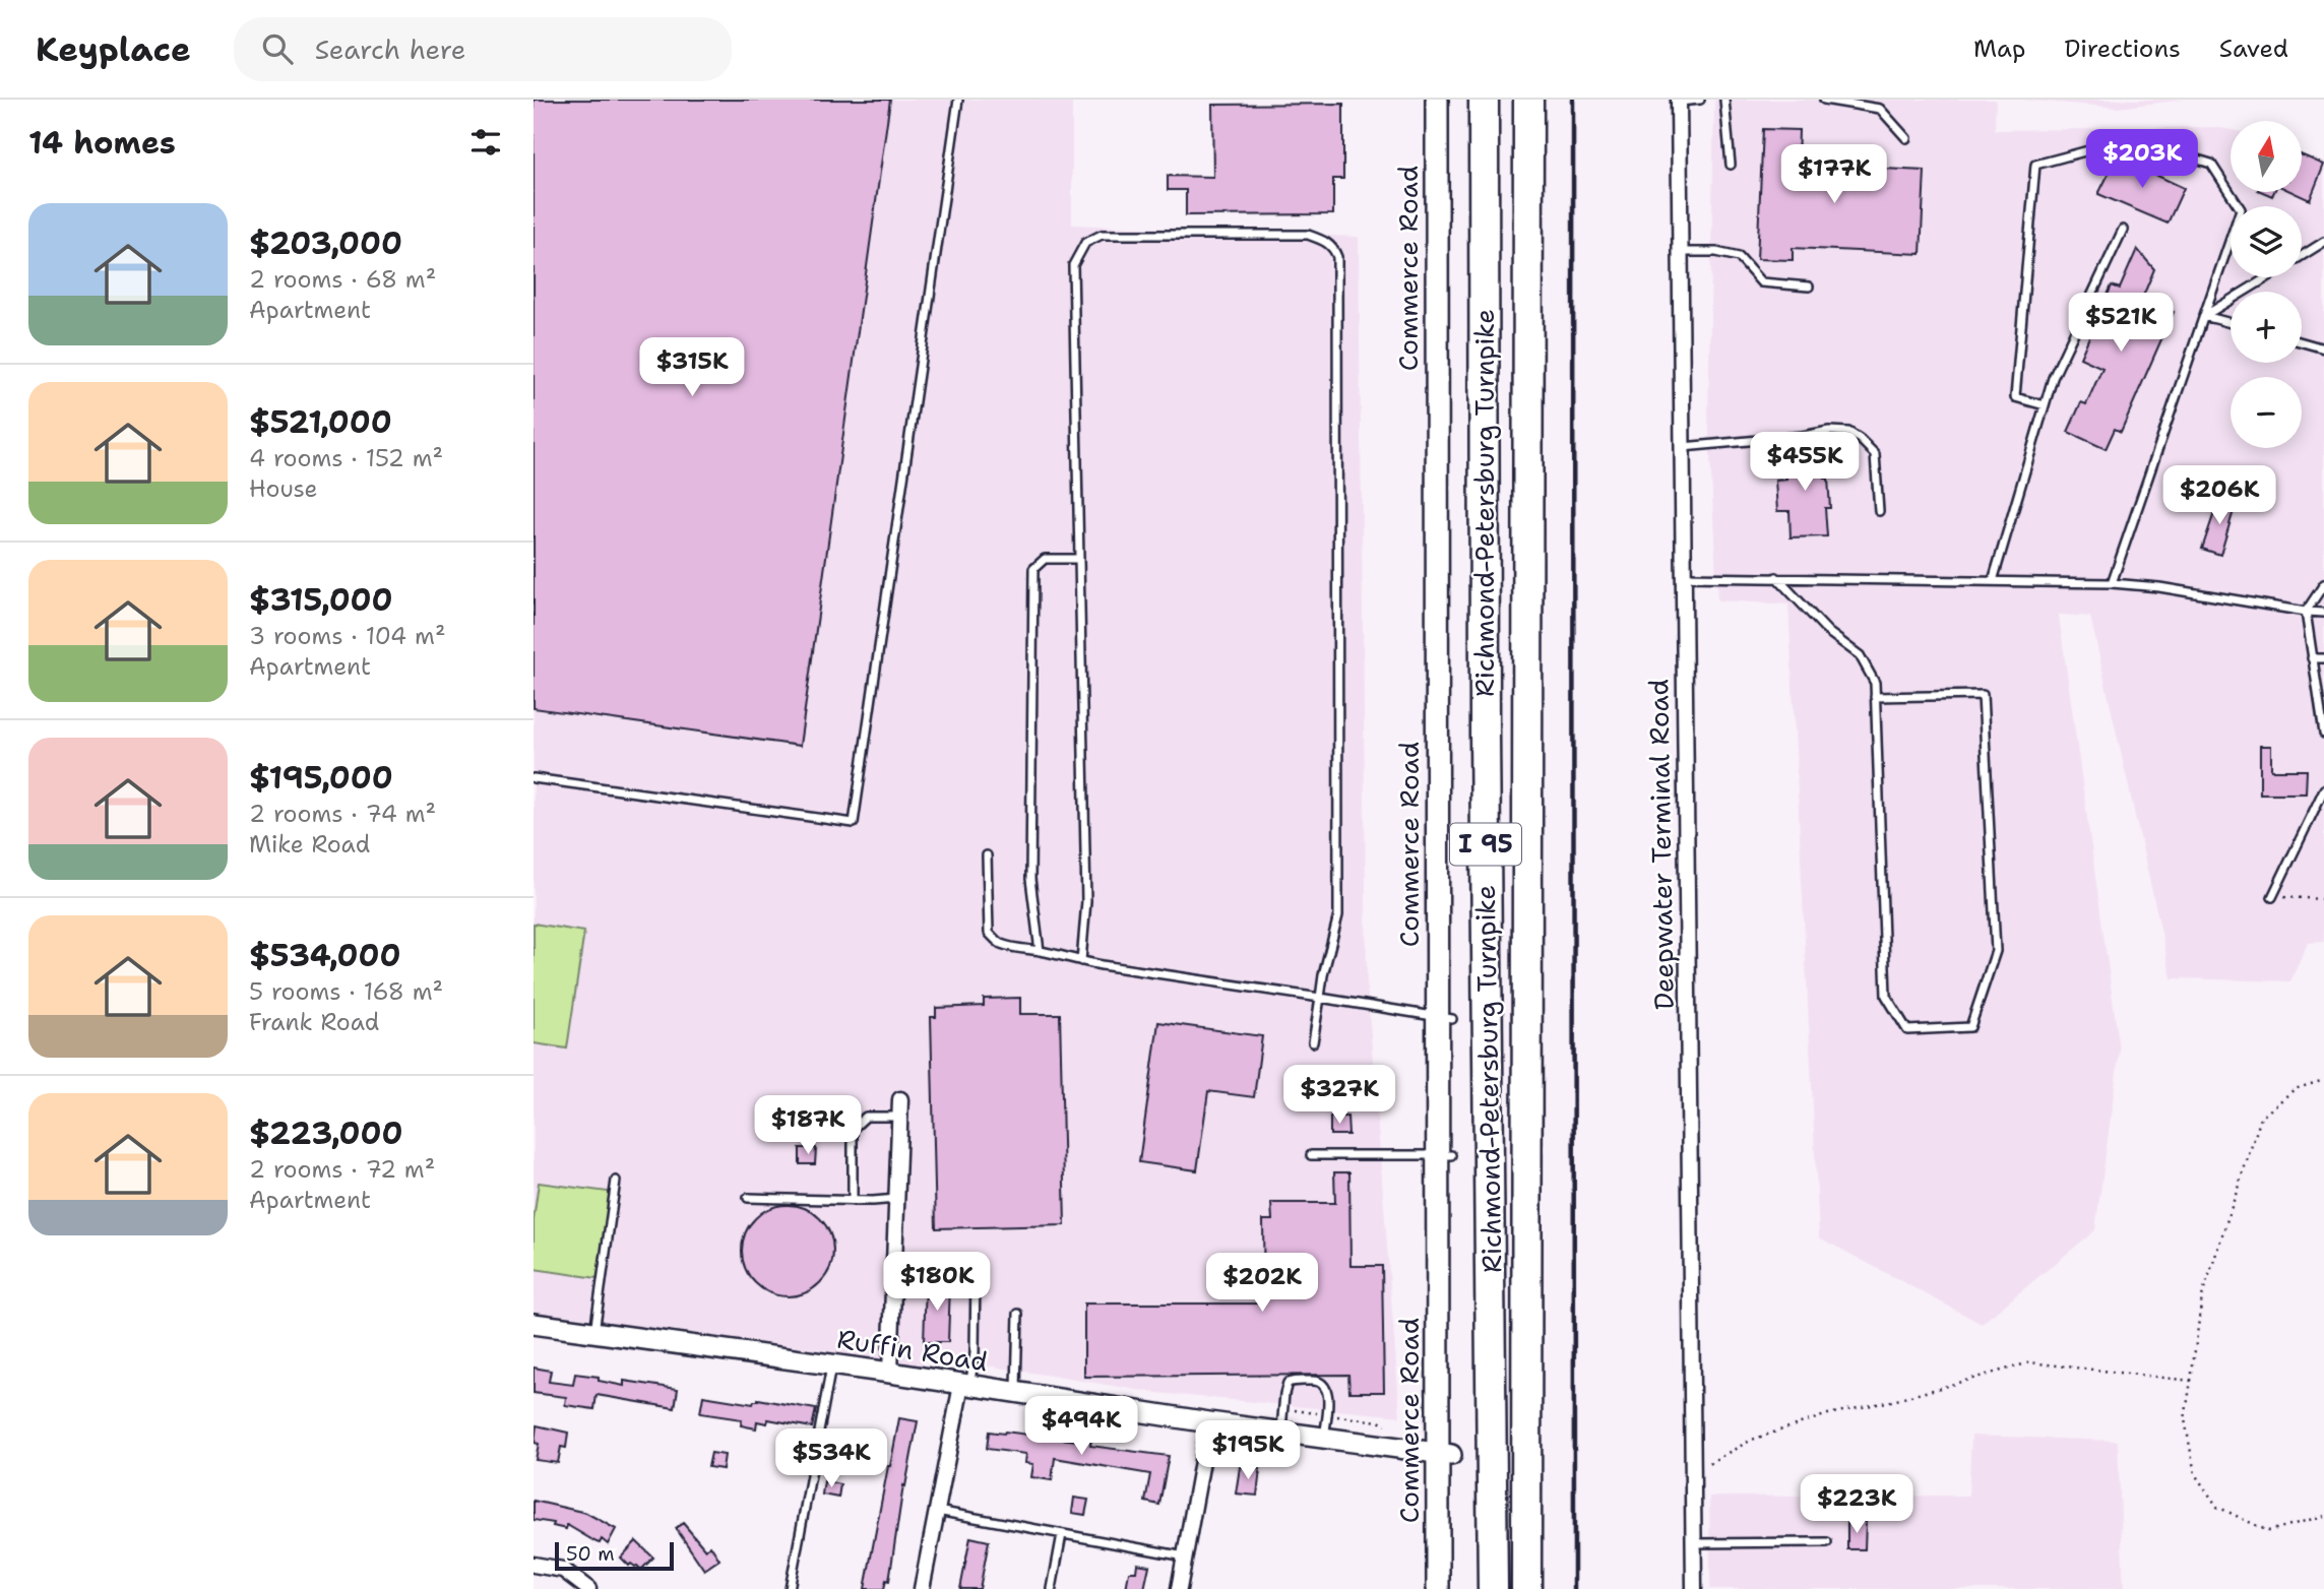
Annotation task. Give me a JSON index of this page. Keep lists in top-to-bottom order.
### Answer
{
  "streets": {
    "highway": ["Richmond-Petersburg Turnpike", "I 95"],
    "main road": ["Commerce Road"],
    "street": ["Deepwater Terminal Road", "Ruffin Road"]
  },
  "crossings": [
    ["Commerce Road", "Ruffin Road"]
  ],
  "scale_bar": "50 m",
  "north": "top",
  "page": {
    "header": "Keyplace",
    "search": "Search here",
    "nav": ["Map", "Directions", "Saved"],
    "heading": "14 homes",
    "map_buttons": ["+", "−"],
    "price": [
      "$203K",
      "$177K",
      "$521K",
      "$315K",
      "$455K",
      "$206K",
      "$327K",
      "$187K",
      "$180K",
      "$202K",
      "$494K",
      "$195K",
      "$534K",
      "$223K"
    ],
    "list": [
      {
        "name": "$203,000",
        "note": "2 rooms · 68 m² · Apartment"
      },
      {
        "name": "$521,000",
        "note": "4 rooms · 152 m² · House"
      },
      {
        "name": "$315,000",
        "note": "3 rooms · 104 m² · Apartment"
      },
      {
        "name": "$195,000",
        "note": "2 rooms · 74 m² · Mike Road"
      },
      {
        "name": "$534,000",
        "note": "5 rooms · 168 m² · Frank Road"
      },
      {
        "name": "$223,000",
        "note": "2 rooms · 72 m² · Apartment"
      }
    ],
    "scale": "50 m"
  }
}
